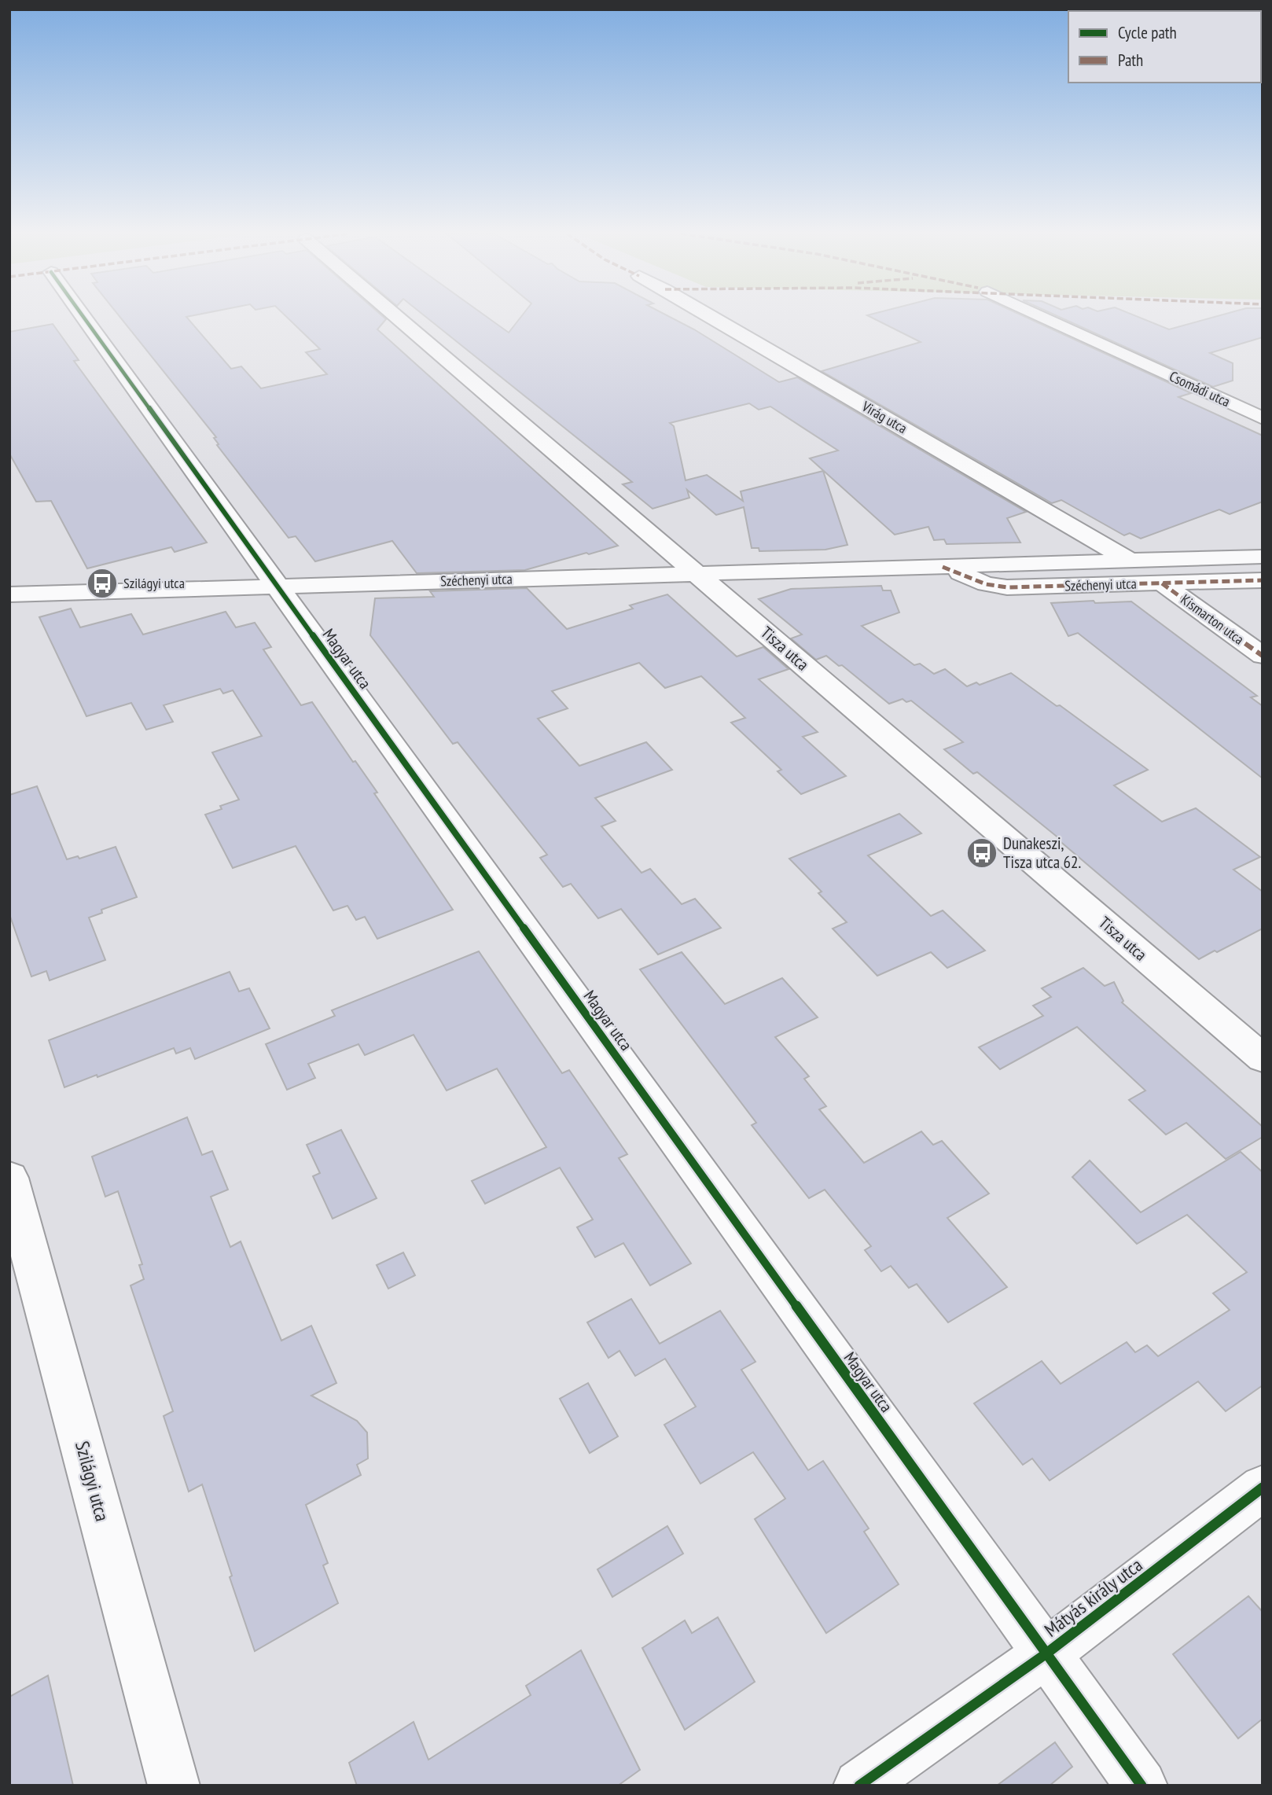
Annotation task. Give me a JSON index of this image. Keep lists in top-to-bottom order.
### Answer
{
  "streets": {
    "street": [
      "Csomádi utca",
      "Virág utca",
      "Széchenyi utca",
      "Kismarton utca",
      "Tisza utca",
      "Magyar utca",
      "Szilágyi utca",
      "Mátyás király utca"
    ]
  },
  "crossings": [
    ["Virág utca", "Széchenyi utca"],
    ["Széchenyi utca", "Kismarton utca"],
    ["Széchenyi utca", "Tisza utca"],
    ["Széchenyi utca", "Magyar utca"],
    ["Magyar utca", "Mátyás király utca"]
  ],
  "places": {
    "bus stop": ["Szilágyi utca", "Dunakeszi, Tisza utca 62."]
  },
  "legend": ["Cycle path", "Path"]
}
